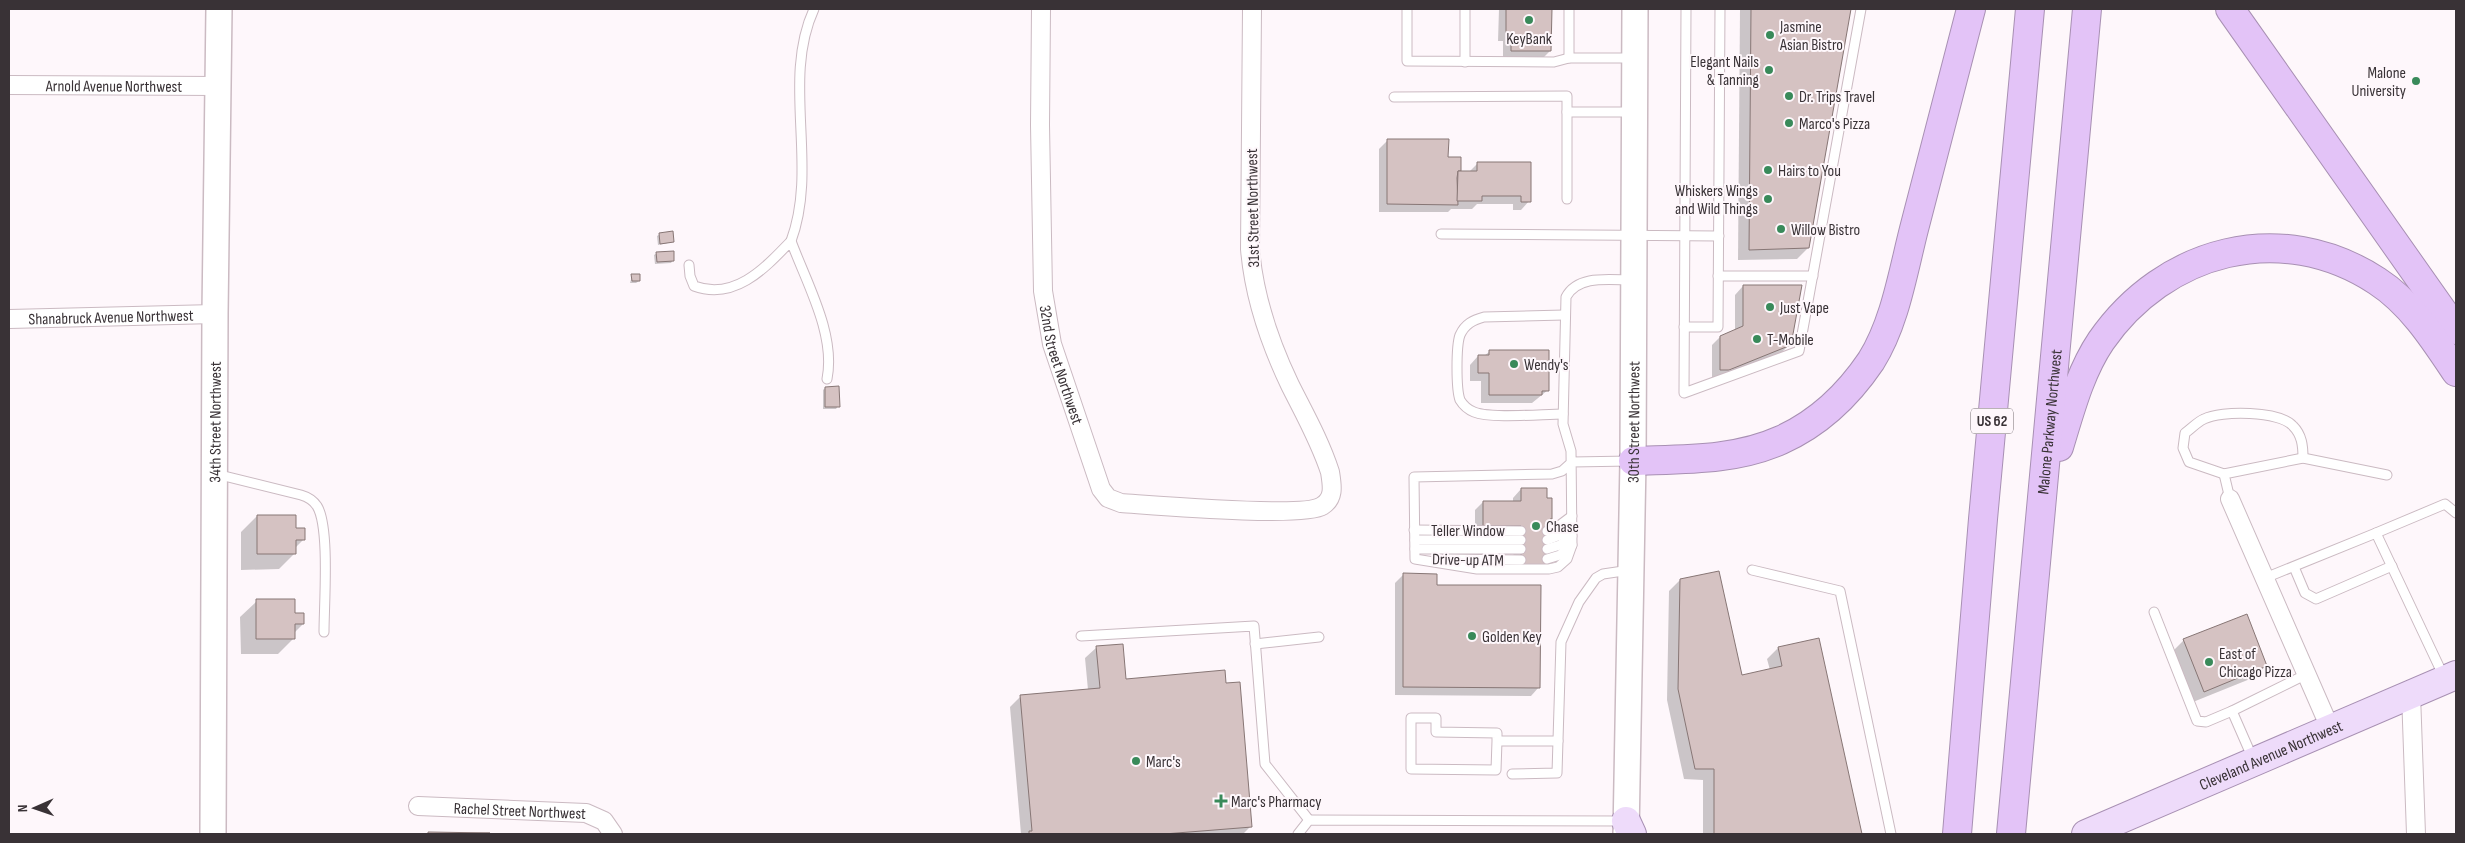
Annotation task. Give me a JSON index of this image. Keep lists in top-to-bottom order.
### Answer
{
  "streets": {
    "highway": ["US 62", "Malone Parkway Northwest"],
    "main road": ["Cleveland Avenue Northwest"],
    "street": [
      "Arnold Avenue Northwest",
      "31st Street Northwest",
      "Shanabruck Avenue Northwest",
      "32nd Street Northwest",
      "34th Street Northwest",
      "30th Street Northwest",
      "Rachel Street Northwest"
    ],
    "lane": ["Teller Window", "Drive-up ATM"]
  },
  "crossings": [
    ["Arnold Avenue Northwest", "34th Street Northwest"],
    ["31st Street Northwest", "32nd Street Northwest"],
    ["Shanabruck Avenue Northwest", "34th Street Northwest"],
    ["Teller Window", "Drive-up ATM"]
  ],
  "places": {
    "other": [
      "KeyBank",
      "Jasmine Asian Bistro",
      "Elegant Nails & Tanning",
      "Malone University",
      "Dr. Trips Travel",
      "Marco's Pizza",
      "Hairs to You",
      "Whiskers Wings and Wild Things",
      "Willow Bistro",
      "Just Vape",
      "T-Mobile",
      "Wendy's",
      "Chase",
      "Golden Key",
      "East of Chicago Pizza",
      "Marc's"
    ],
    "health": ["Marc's Pharmacy"]
  },
  "north": "left"
}
